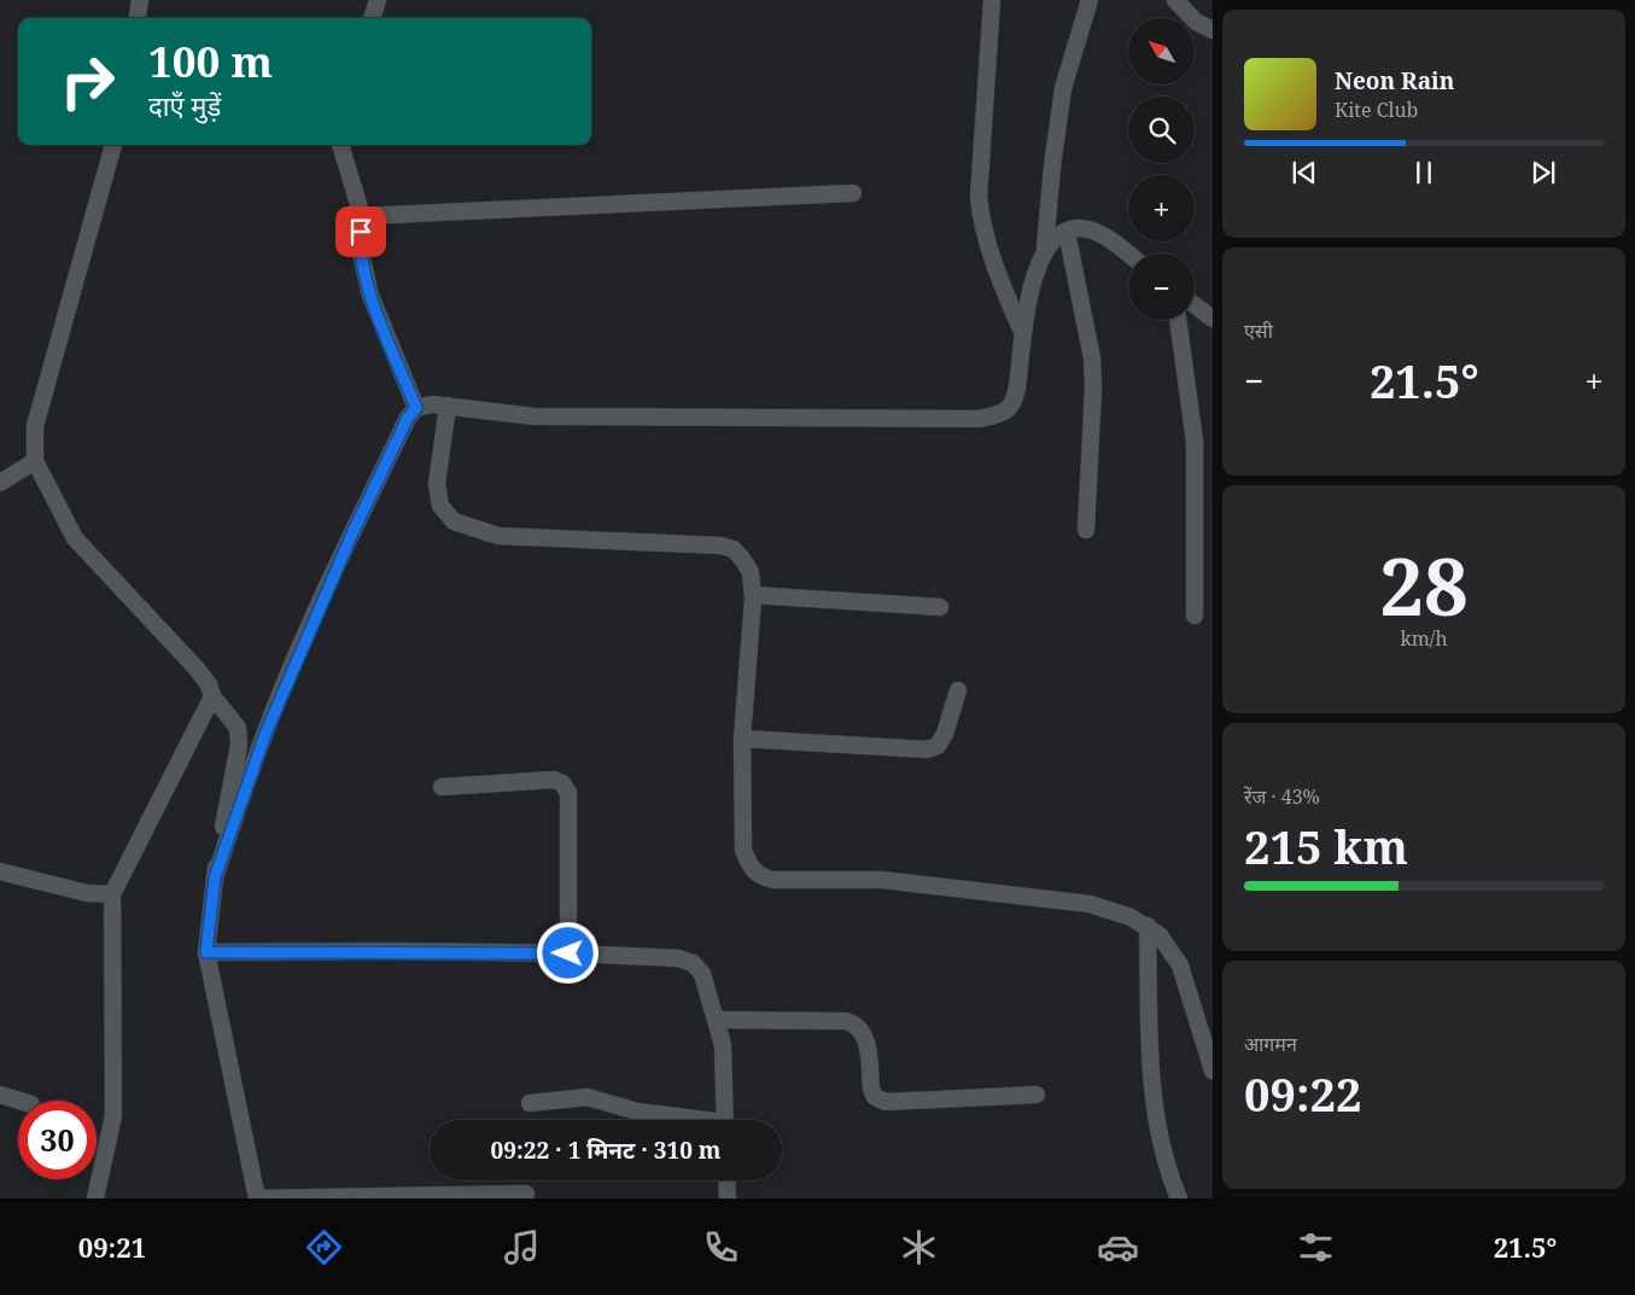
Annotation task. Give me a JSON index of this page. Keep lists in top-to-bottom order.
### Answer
{
  "north": "top left",
  "page": {
    "map_buttons": ["+", "−"],
    "turn": ["100 m", "दाएँ मुड़ें"],
    "song": ["Neon Rain", "Kite Club"],
    "tile": [
      "एसी",
      ["28", "km/h"],
      ["रेंज · 43%", "215 km"],
      ["आगमन", "09:22"]
    ],
    "heat": ["−", "21.5°", "+"],
    "limit": "30",
    "trip": "09:22 · 1 मिनट · 310 m",
    "tabs": ["09:21", "21.5°"]
  }
}
